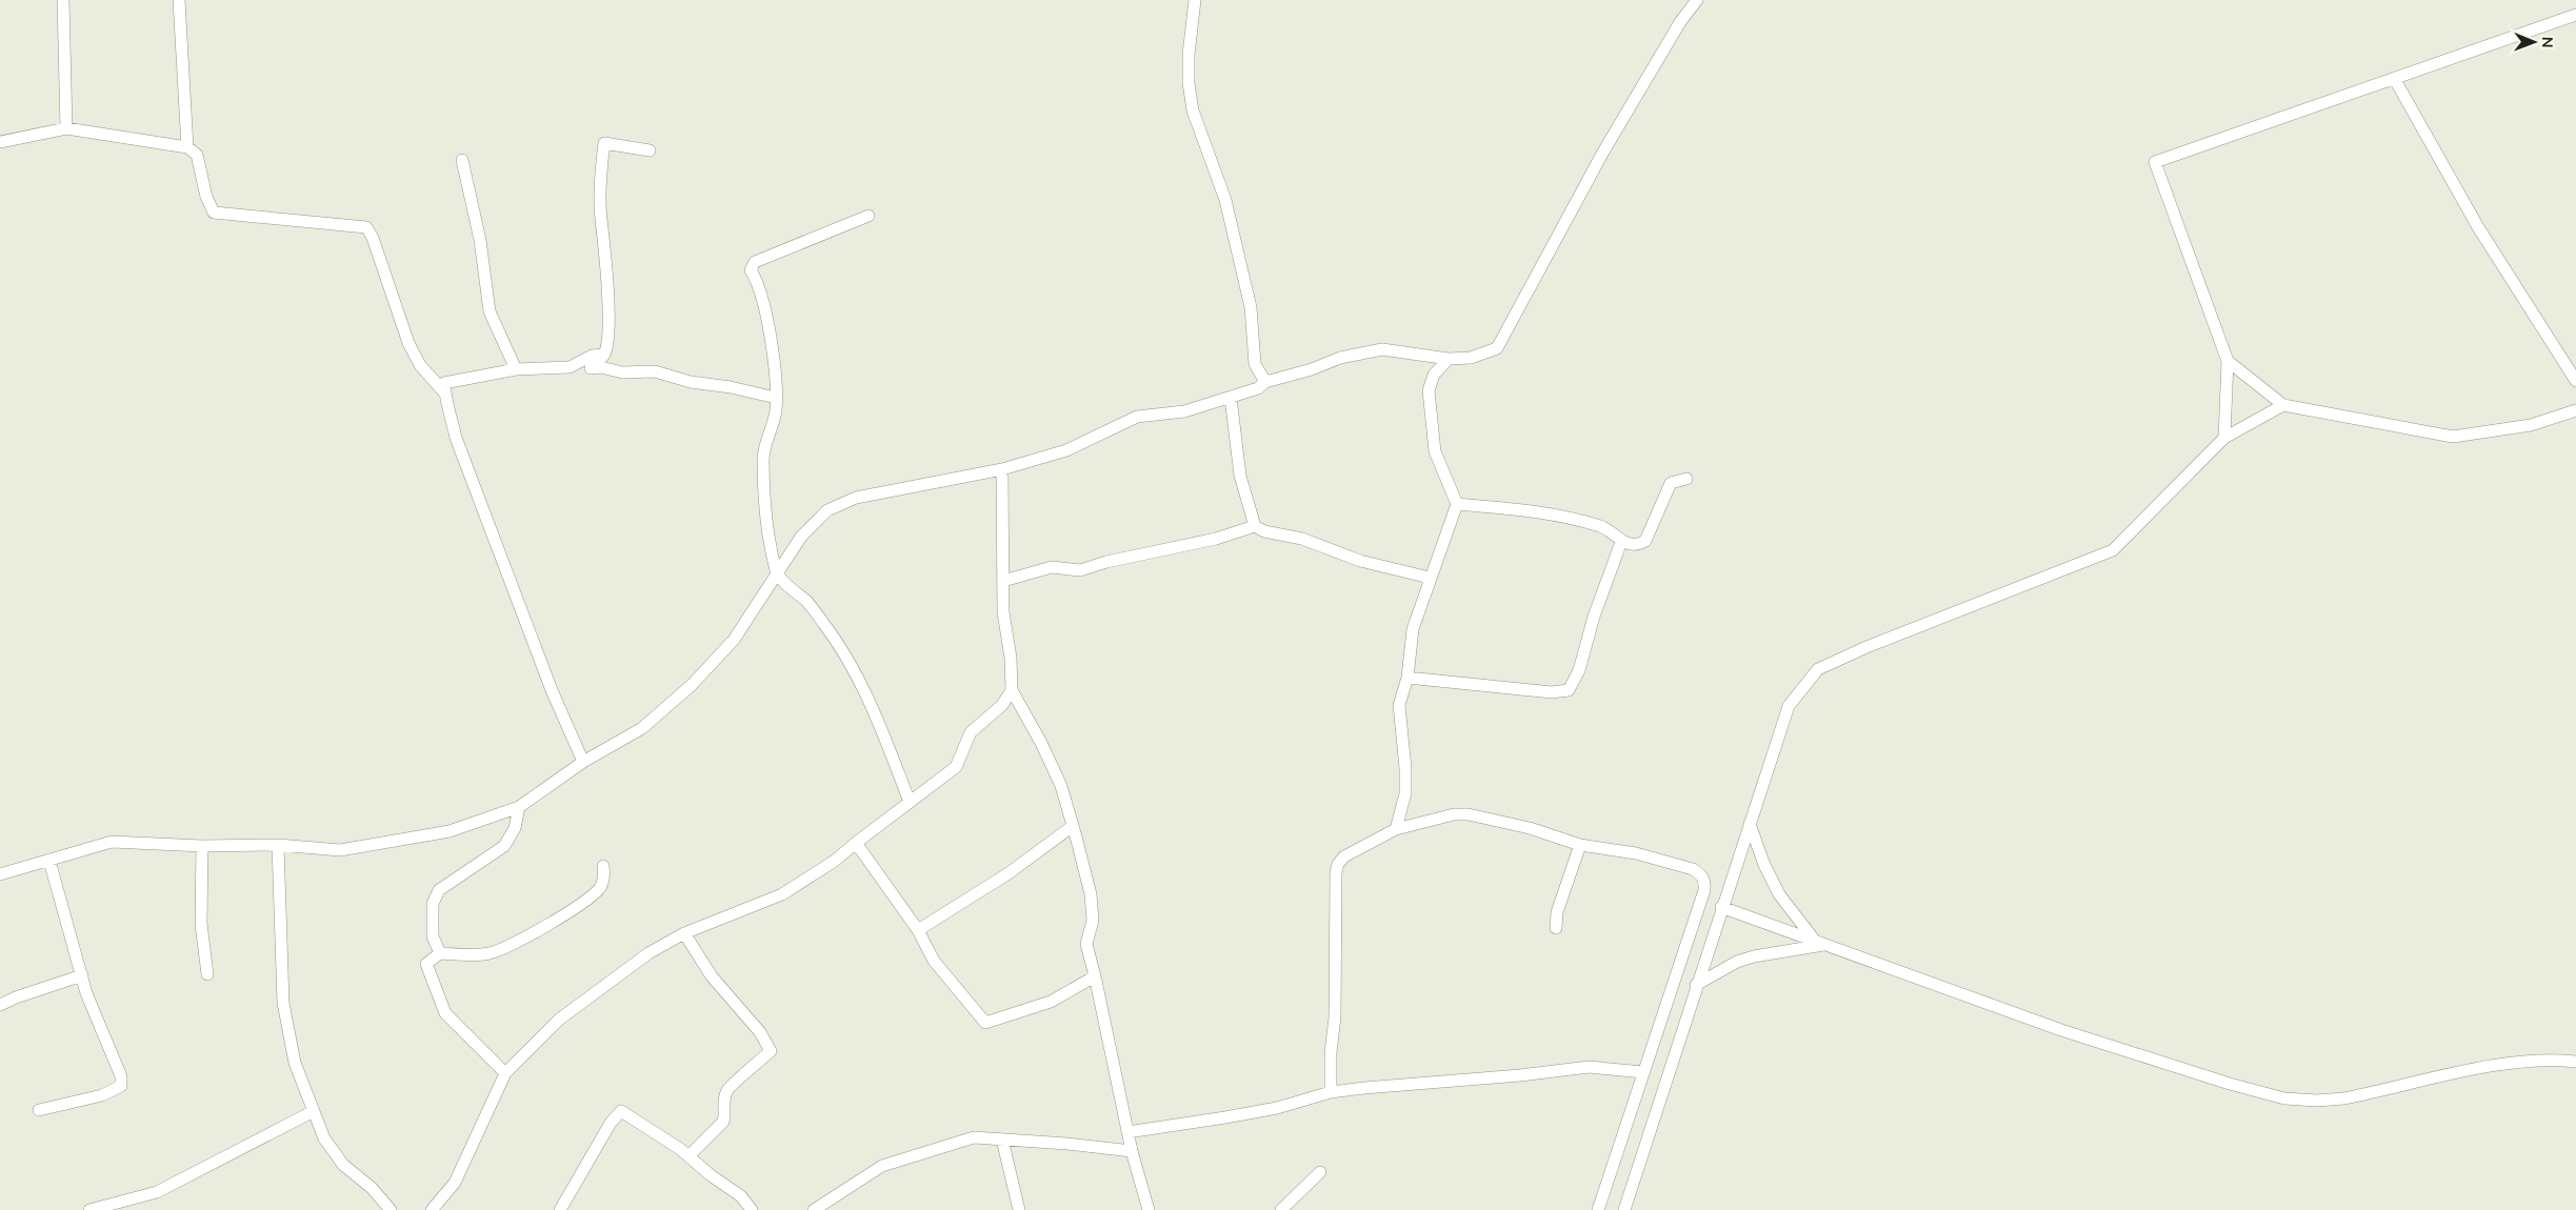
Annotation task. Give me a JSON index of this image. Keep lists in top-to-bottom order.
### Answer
{
  "north": "right"
}
